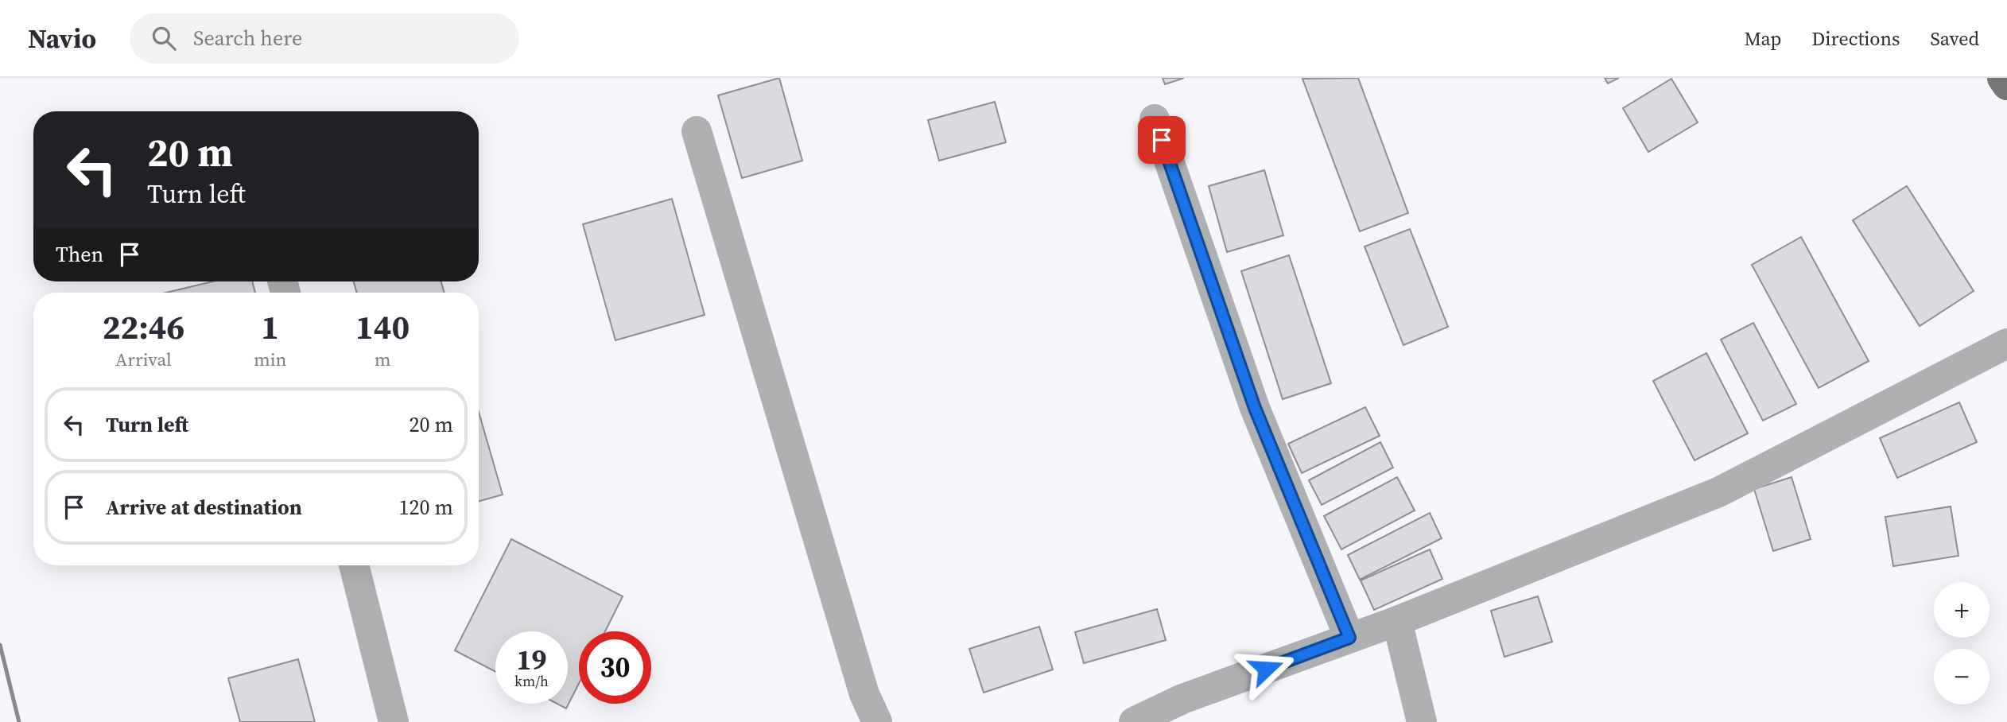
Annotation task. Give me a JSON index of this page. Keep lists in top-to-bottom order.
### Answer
{
  "page": {
    "header": "Navio",
    "search": "Search here",
    "nav": ["Map", "Directions", "Saved"],
    "turn": ["20 m", "Turn left"],
    "then": "Then",
    "eta": [
      "22:46",
      "Arrival",
      "1",
      "min",
      "140",
      "m"
    ],
    "list": [
      {
        "name": "Turn left",
        "value": "20 m"
      },
      {
        "name": "Arrive at destination",
        "value": "120 m"
      }
    ],
    "map_buttons": ["+", "−"],
    "speed": "19 km/h",
    "limit": "30"
  }
}
